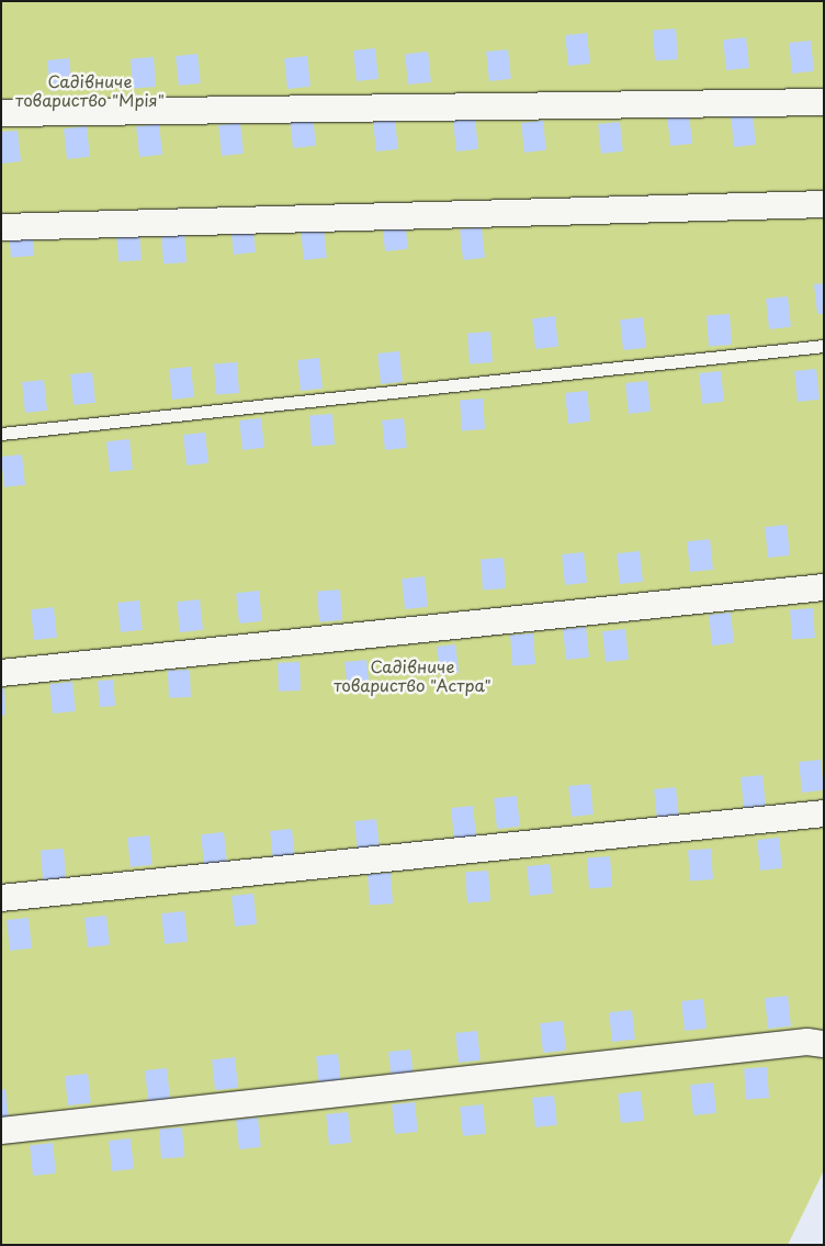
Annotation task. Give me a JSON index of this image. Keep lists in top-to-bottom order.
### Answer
{
  "parks": ["Садівниче товариство \"Мрія\"", "Садівниче товариство \"Астра\""]
}
